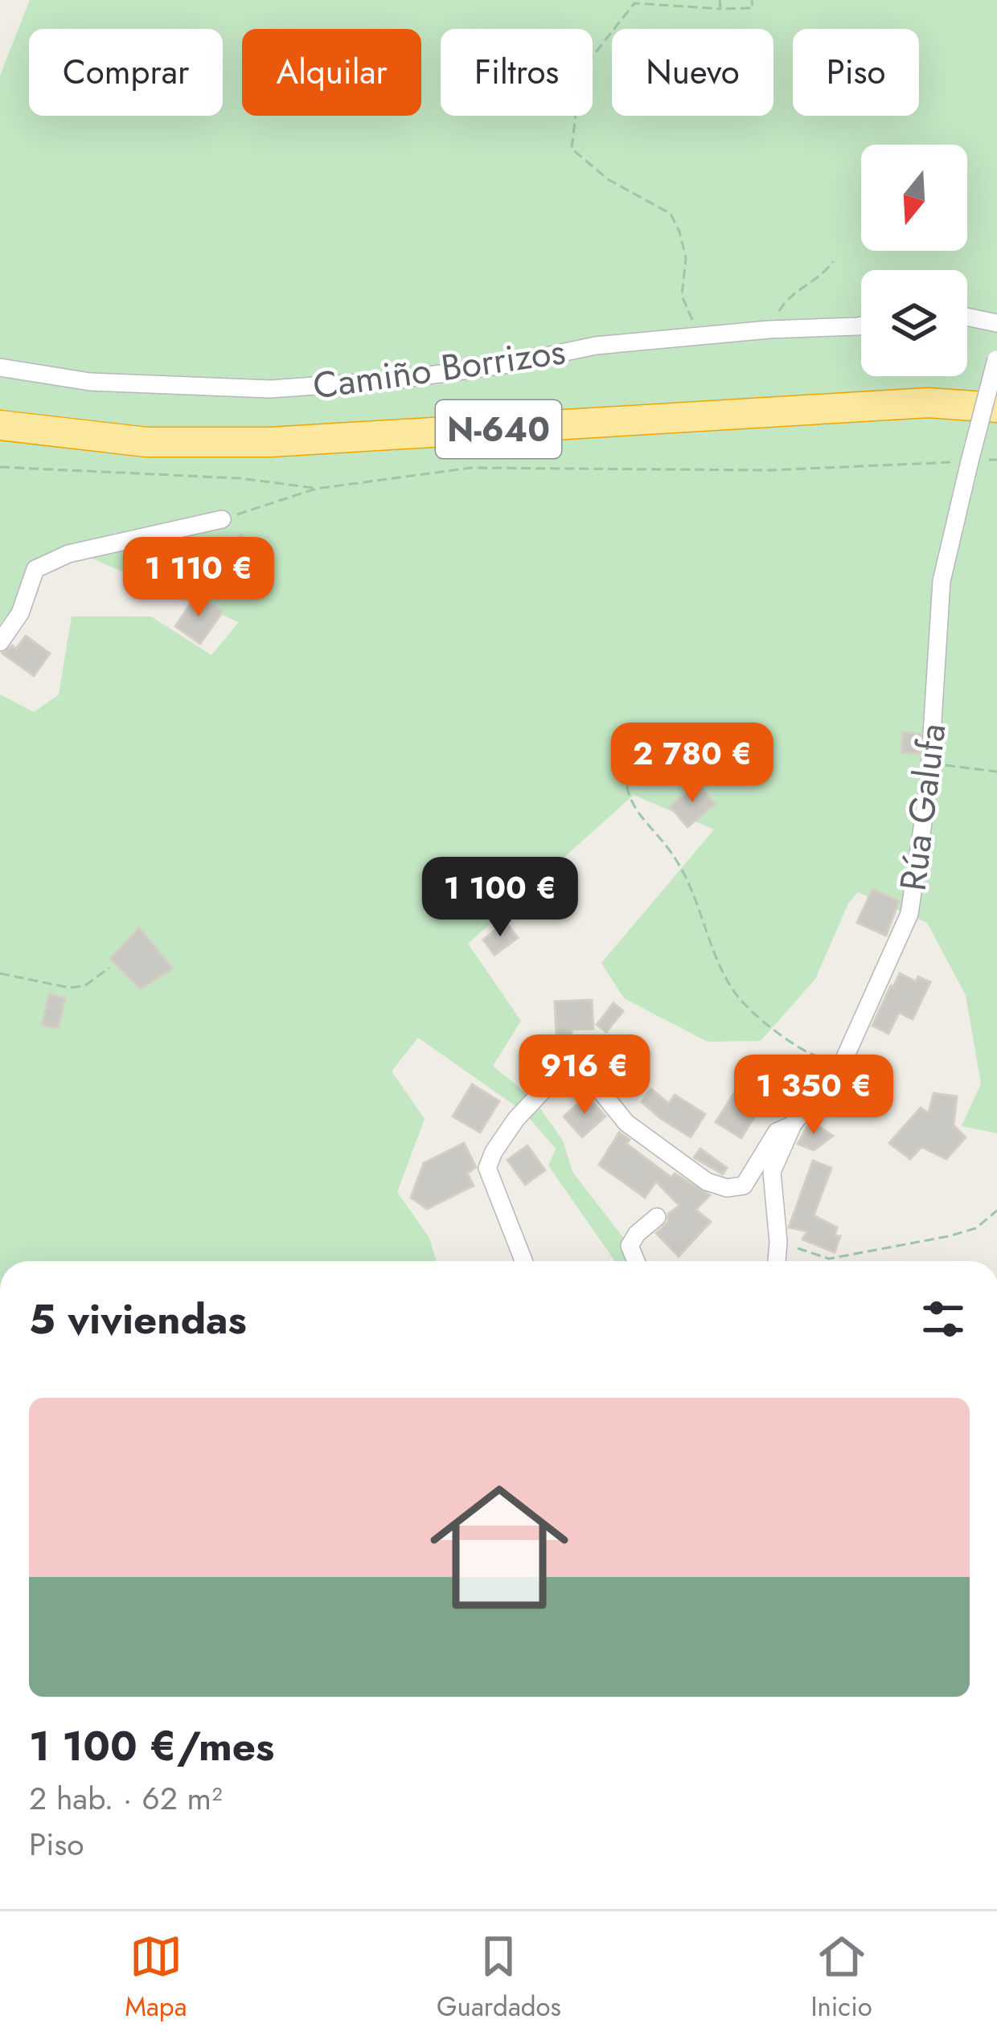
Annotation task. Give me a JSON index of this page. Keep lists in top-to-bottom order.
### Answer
{
  "streets": {
    "highway": ["N-640"],
    "street": ["Camiño Borrizos", "Rúa Galufa"]
  },
  "north": "bottom",
  "page": {
    "chip": [
      "Comprar",
      "Alquilar",
      "Filtros",
      "Nuevo",
      "Piso"
    ],
    "price": [
      "1 110 €",
      "2 780 €",
      "1 100 €",
      "916 €",
      "1 350 €"
    ],
    "heading": "5 viviendas",
    "list": [
      {
        "name": "1 100 €/mes",
        "note": "2 hab. · 62 m² · Piso"
      }
    ],
    "tabs": ["Mapa", "Guardados", "Inicio"]
  }
}
